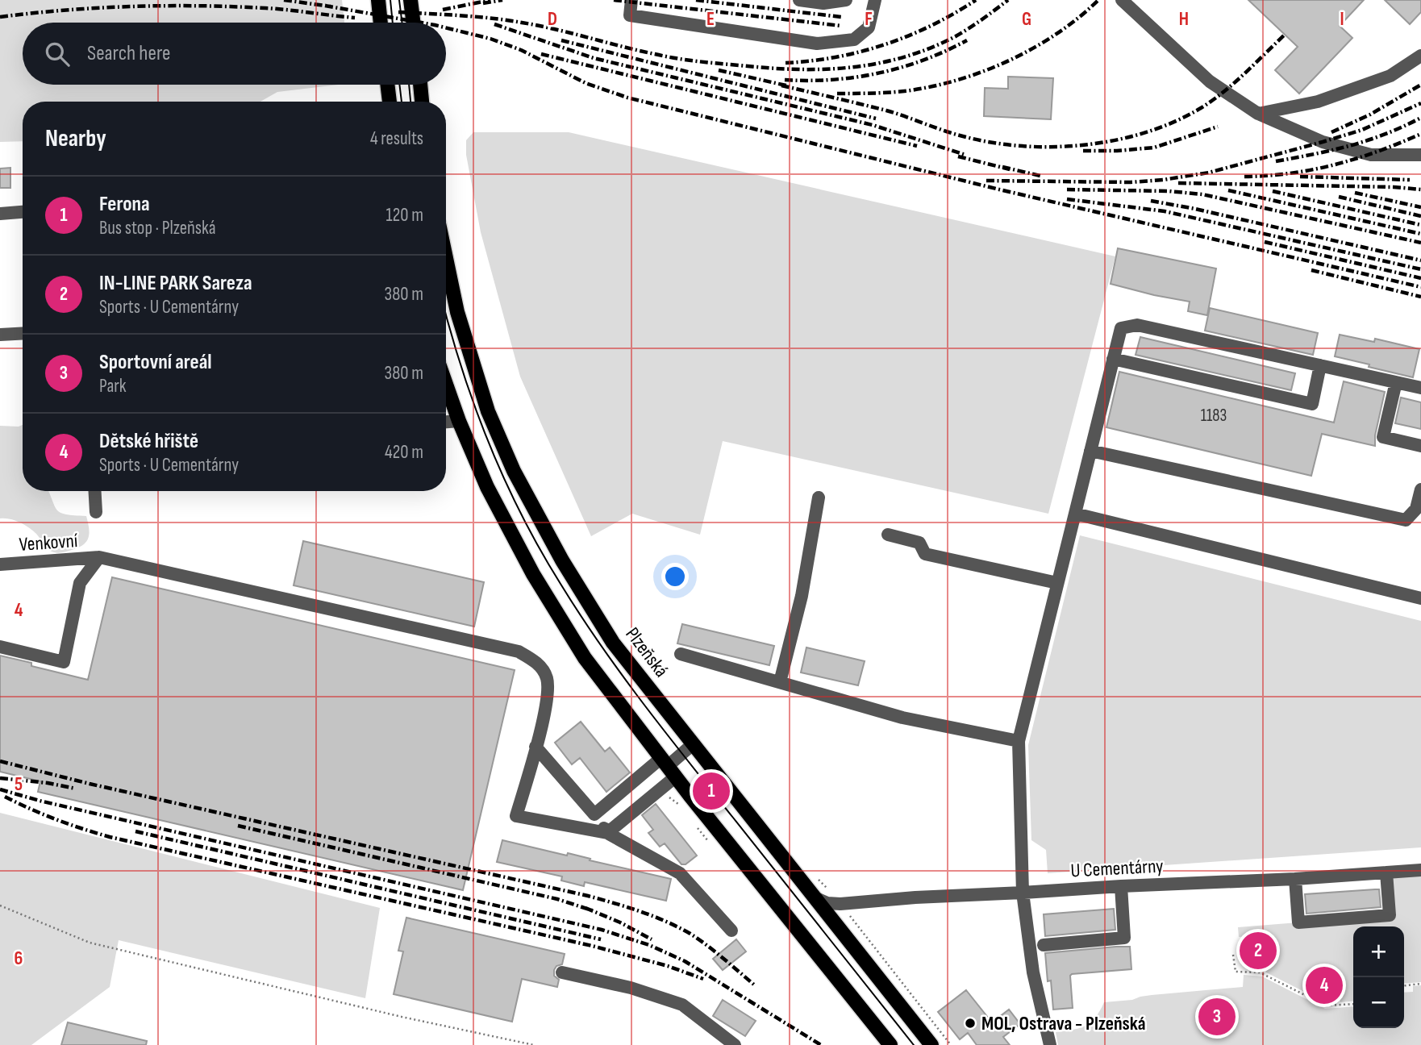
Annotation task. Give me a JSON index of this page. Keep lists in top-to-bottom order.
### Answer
{
  "streets": {
    "main road": ["Plzeňská"],
    "street": ["Venkovní", "U Cementárny"]
  },
  "crossings": [
    ["Plzeňská", "U Cementárny"]
  ],
  "places": ["MOL, Ostrava - Plzeňská"],
  "house_numbers": ["1183"],
  "page": {
    "search": "Search here",
    "heading": ["Nearby", "4 results"],
    "list": [
      {
        "mark": "1",
        "name": "Ferona",
        "note": "Bus stop · Plzeňská",
        "value": "120 m"
      },
      {
        "mark": "2",
        "name": "IN-LINE PARK Sareza",
        "note": "Sports · U Cementárny",
        "value": "380 m"
      },
      {
        "mark": "3",
        "name": "Sportovní areál",
        "note": "Park",
        "value": "380 m"
      },
      {
        "mark": "4",
        "name": "Dětské hřiště",
        "note": "Sports · U Cementárny",
        "value": "420 m"
      }
    ],
    "pins": [
      "1",
      "2",
      "4",
      "3"
    ],
    "map_buttons": ["+", "−"]
  },
  "grid": {
    "columns": [
      "D",
      "E",
      "F",
      "G",
      "H",
      "I"
    ],
    "rows": ["4", "5", "6"]
  }
}
